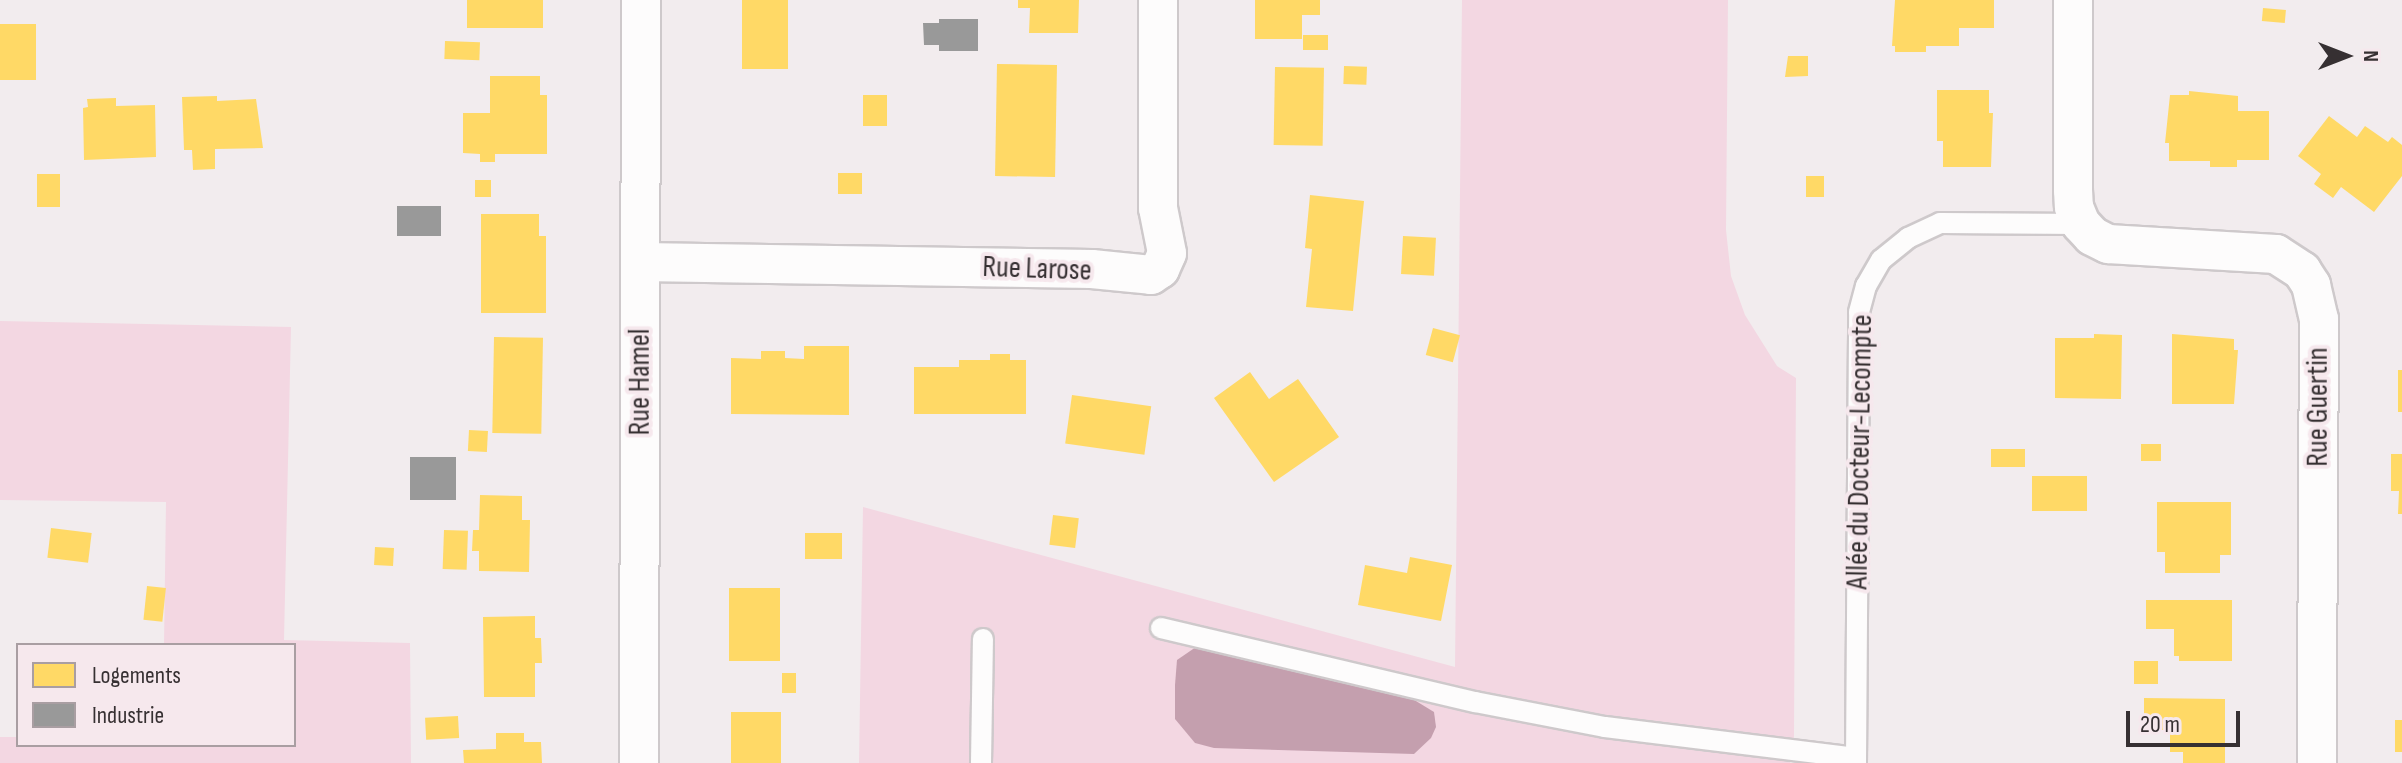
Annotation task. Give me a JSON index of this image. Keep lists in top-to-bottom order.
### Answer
{
  "streets": {
    "street": ["Rue Larose", "Rue Hamel", "Rue Guertin"],
    "lane": ["Allée du Docteur-Lecompte"]
  },
  "crossings": [
    ["Rue Larose", "Rue Hamel"],
    ["Rue Guertin", "Allée du Docteur-Lecompte"]
  ],
  "legend": ["Logements", "Industrie"],
  "scale_bar": "20 m",
  "north": "right"
}
